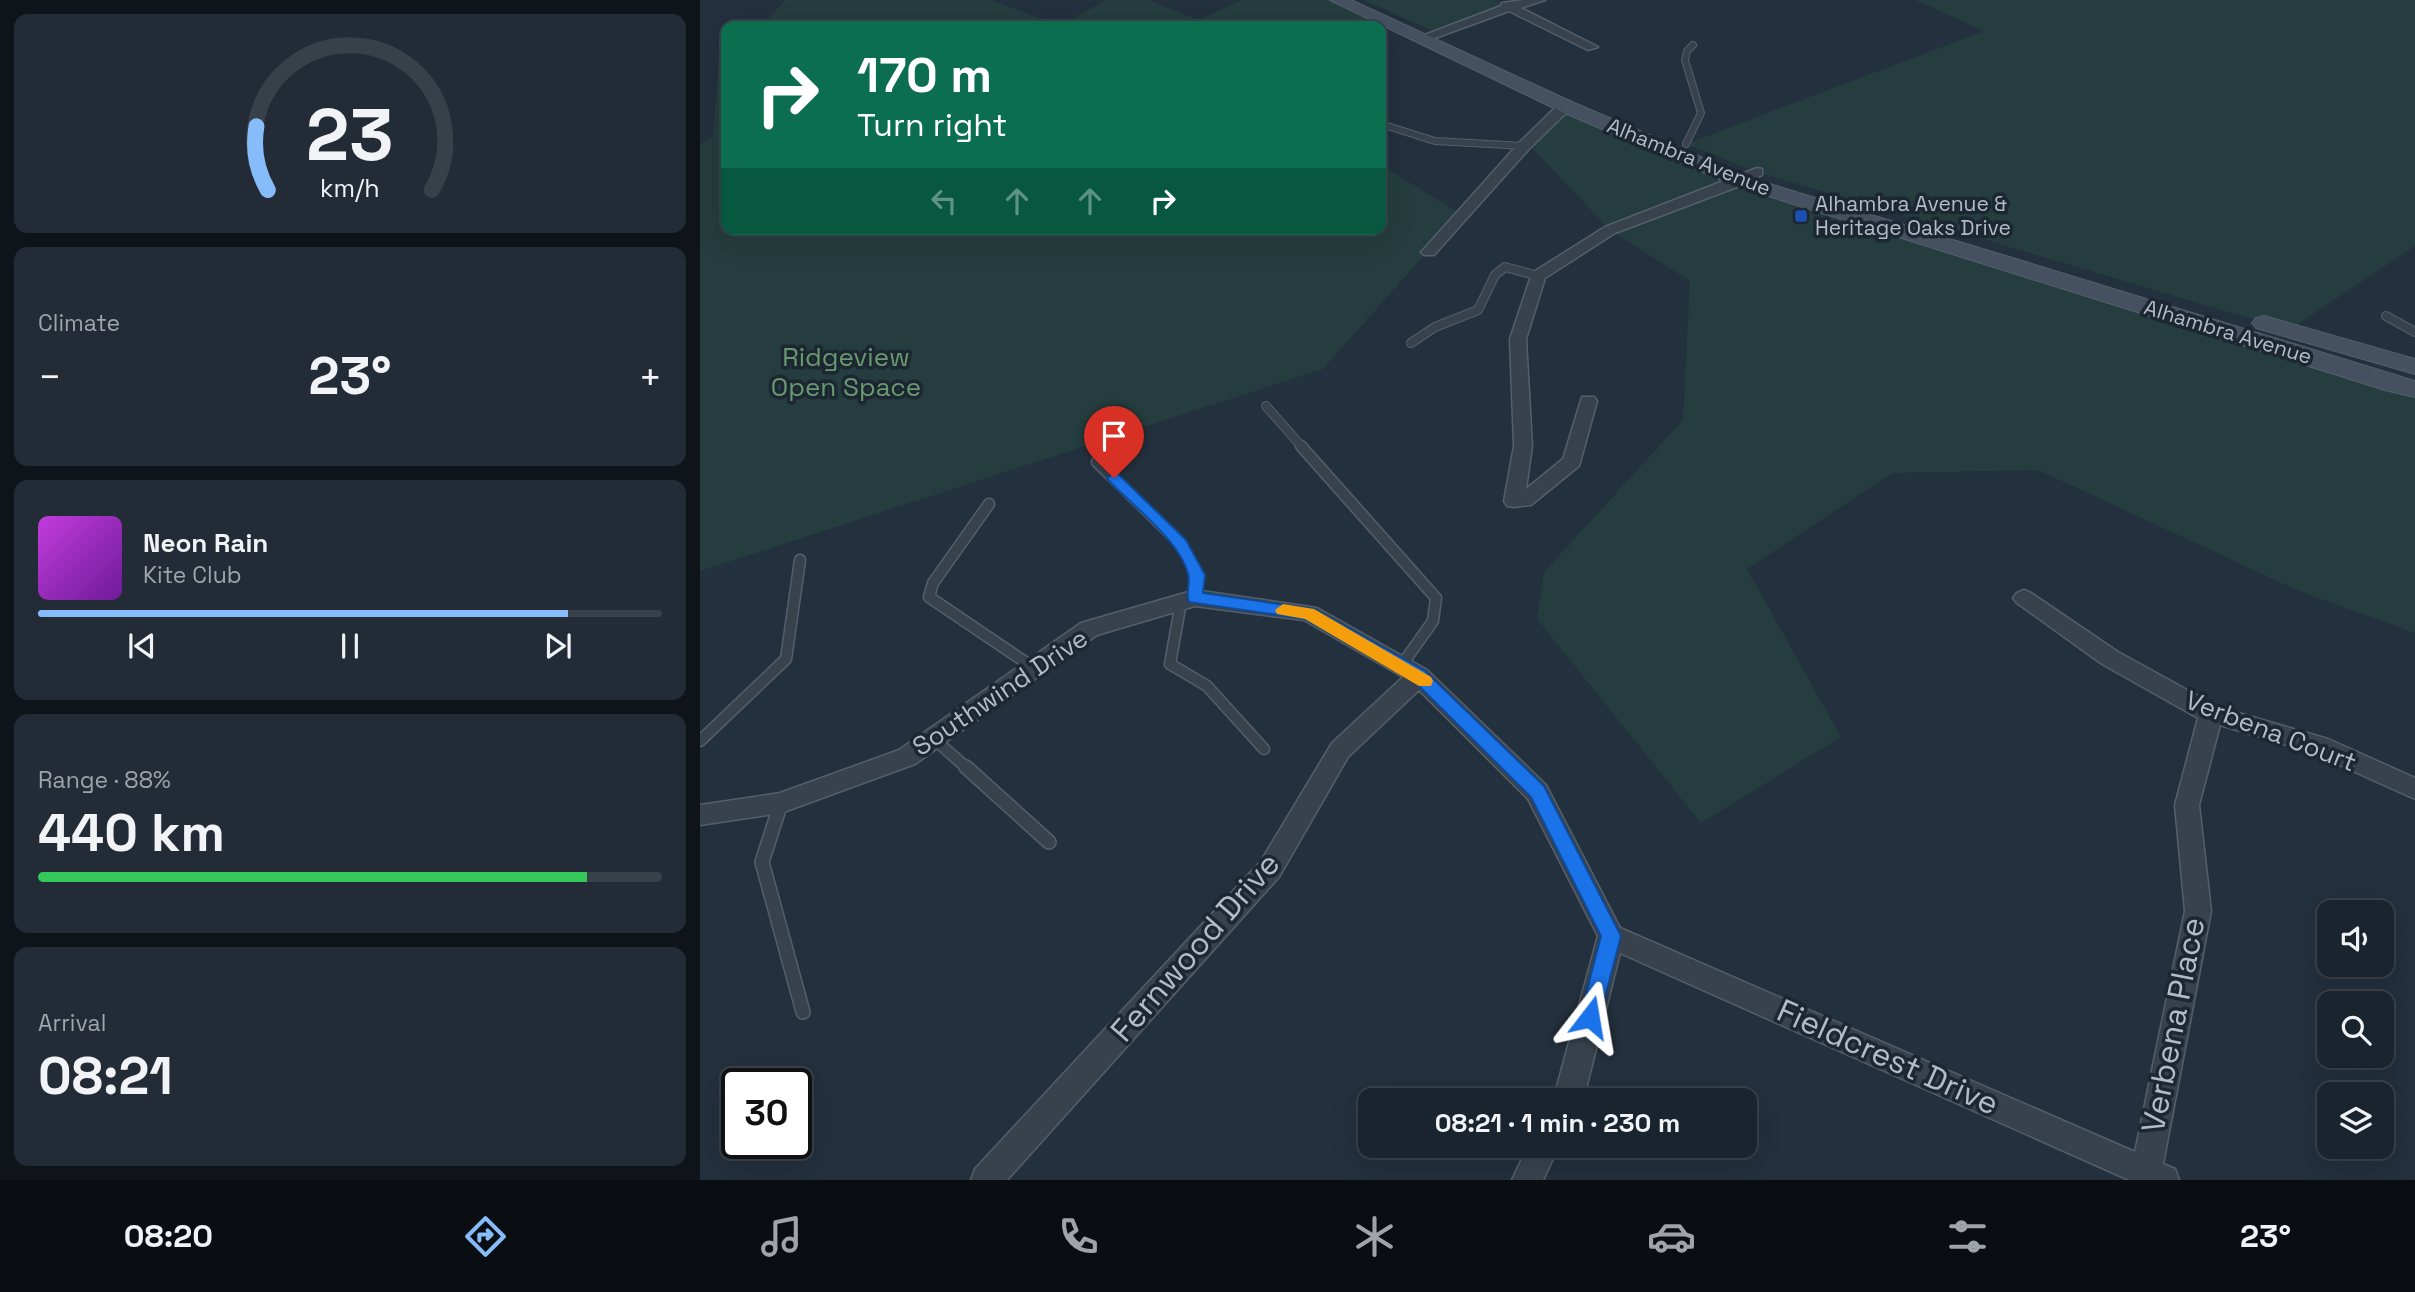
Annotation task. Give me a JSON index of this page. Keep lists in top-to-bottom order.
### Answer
{
  "streets": {
    "main road": ["Alhambra Avenue"],
    "street": [
      "Southwind Drive",
      "Verbena Court",
      "Fernwood Drive",
      "Verbena Place",
      "Fieldcrest Drive"
    ]
  },
  "crossings": [
    ["Southwind Drive", "Fernwood Drive"],
    ["Southwind Drive", "Fieldcrest Drive"],
    ["Verbena Court", "Verbena Place"],
    ["Verbena Place", "Fieldcrest Drive"]
  ],
  "parks": ["Ridgeview Open Space"],
  "places": {
    "transit": ["Alhambra Avenue & Heritage Oaks Drive"]
  },
  "page": {
    "turn": ["170 m", "Turn right"],
    "tile": [
      "Climate",
      ["Range · 88%", "440 km"],
      ["Arrival", "08:21"]
    ],
    "heat": ["−", "23°", "+"],
    "song": ["Neon Rain", "Kite Club"],
    "limit": "30",
    "trip": "08:21 · 1 min · 230 m",
    "tabs": ["08:20", "23°"],
    "gauge": ["23", "km/h"]
  }
}
